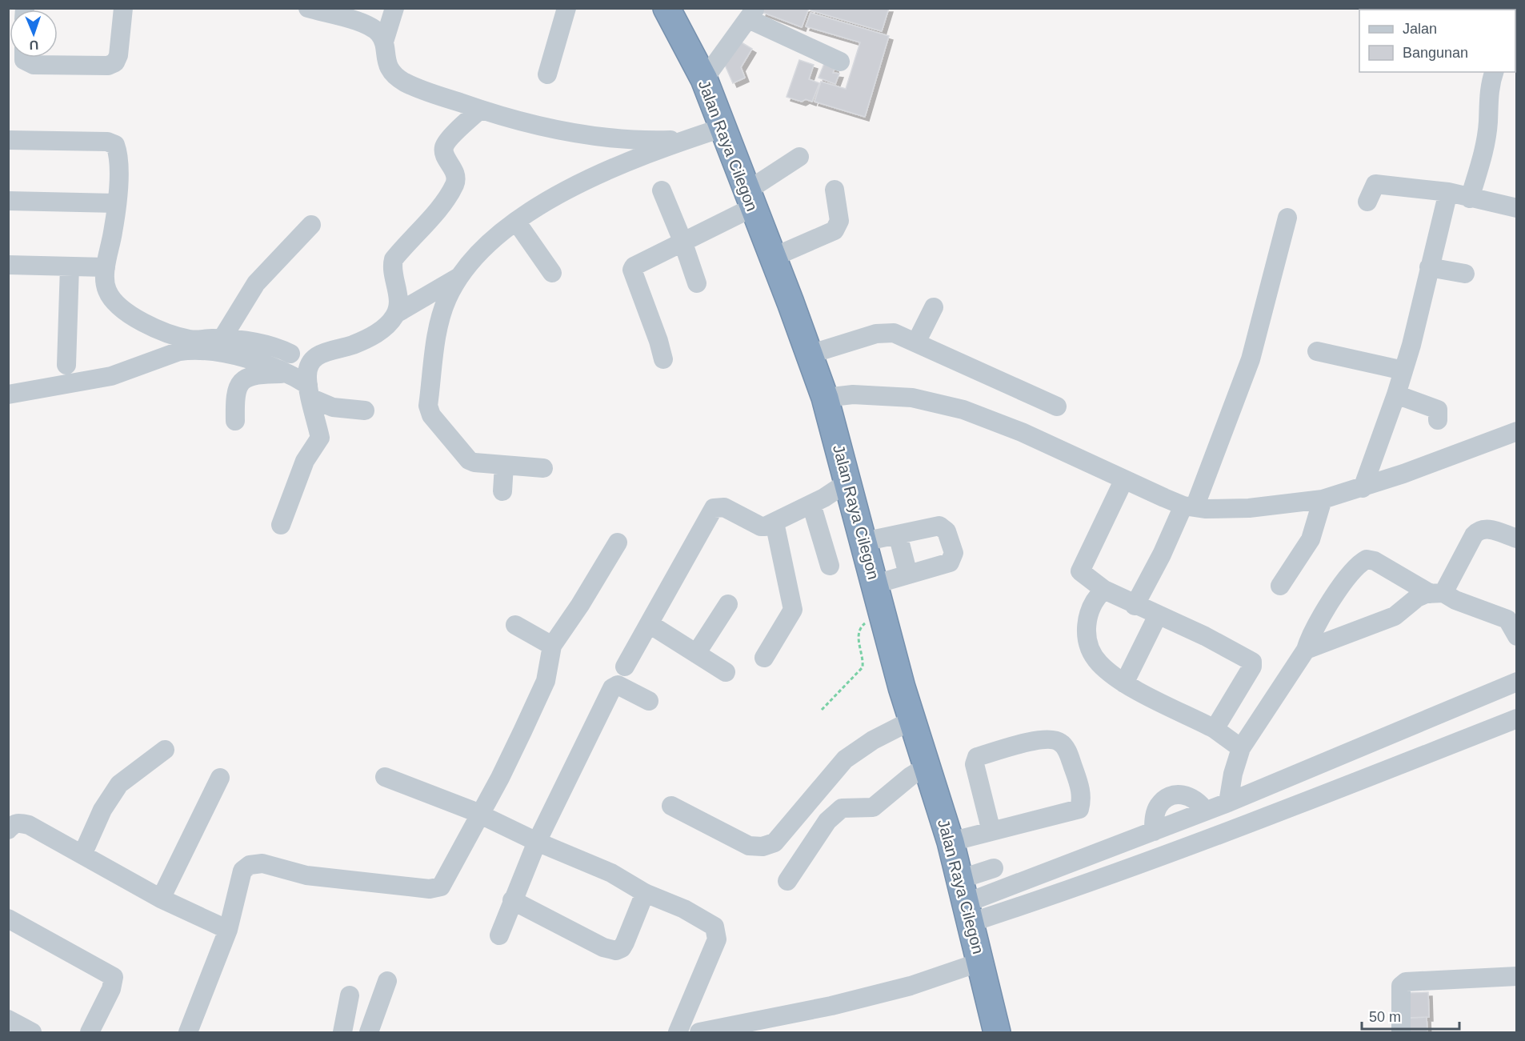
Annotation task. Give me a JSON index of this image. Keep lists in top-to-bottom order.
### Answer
{
  "streets": {
    "highway": ["Jalan Raya Cilegon"]
  },
  "legend": ["Jalan", "Bangunan"],
  "scale_bar": "50 m",
  "north": "bottom"
}
